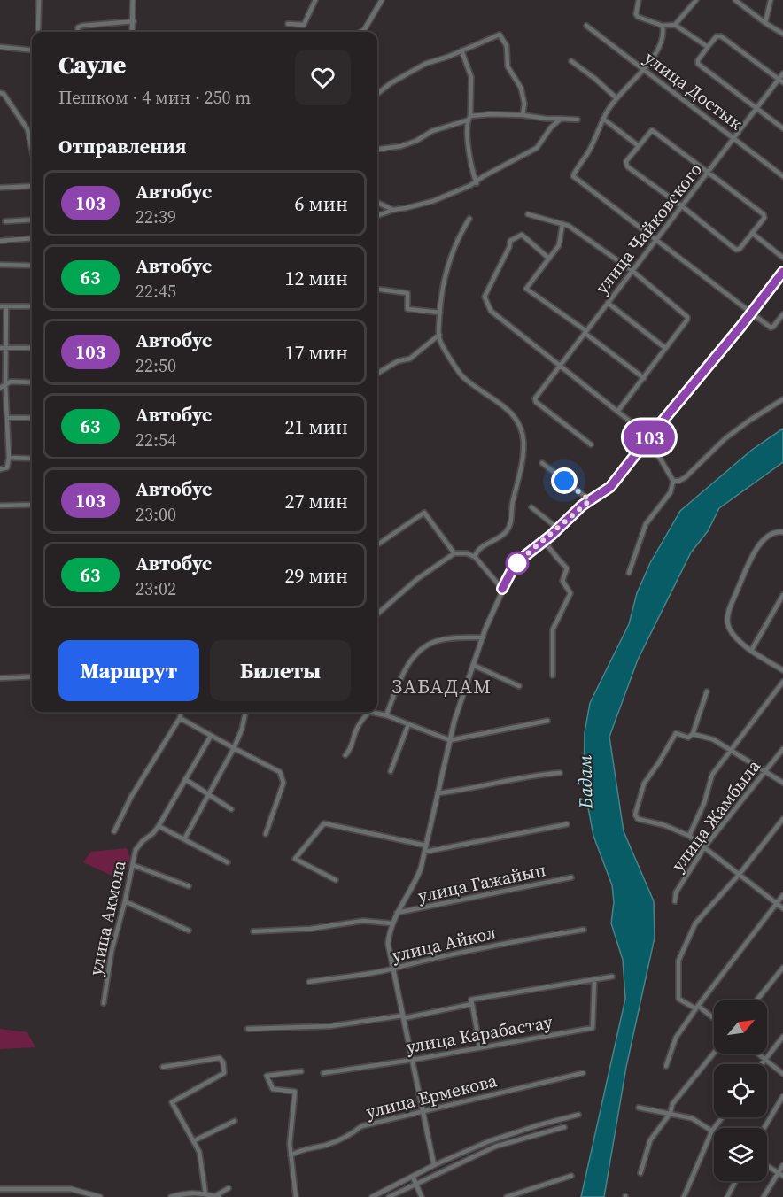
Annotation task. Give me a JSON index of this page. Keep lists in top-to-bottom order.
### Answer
{
  "streets": {
    "street": [
      "улица Достык",
      "улица Чайковского",
      "улица Жамбыла",
      "улица Гажайып",
      "улица Акмола",
      "улица Айкол",
      "улица Карабастау",
      "улица Ермекова"
    ]
  },
  "crossings": [
    ["улица Достык", "улица Чайковского"]
  ],
  "districts": ["ЗАБАДАМ"],
  "water": ["Бадам"],
  "lines": ["bus line 103"],
  "north": "top right",
  "page": {
    "on_map": "103",
    "heading": [
      ["Сауле", "Пешком · 4 мин · 250 m"],
      "Отправления"
    ],
    "list": [
      {
        "mark": "103",
        "name": "Автобус",
        "note": "22:39",
        "value": "6 мин"
      },
      {
        "mark": "63",
        "name": "Автобус",
        "note": "22:45",
        "value": "12 мин"
      },
      {
        "mark": "103",
        "name": "Автобус",
        "note": "22:50",
        "value": "17 мин"
      },
      {
        "mark": "63",
        "name": "Автобус",
        "note": "22:54",
        "value": "21 мин"
      },
      {
        "mark": "103",
        "name": "Автобус",
        "note": "23:00",
        "value": "27 мин"
      },
      {
        "mark": "63",
        "name": "Автобус",
        "note": "23:02",
        "value": "29 мин"
      }
    ],
    "buttons": ["Маршрут", "Билеты"]
  }
}
